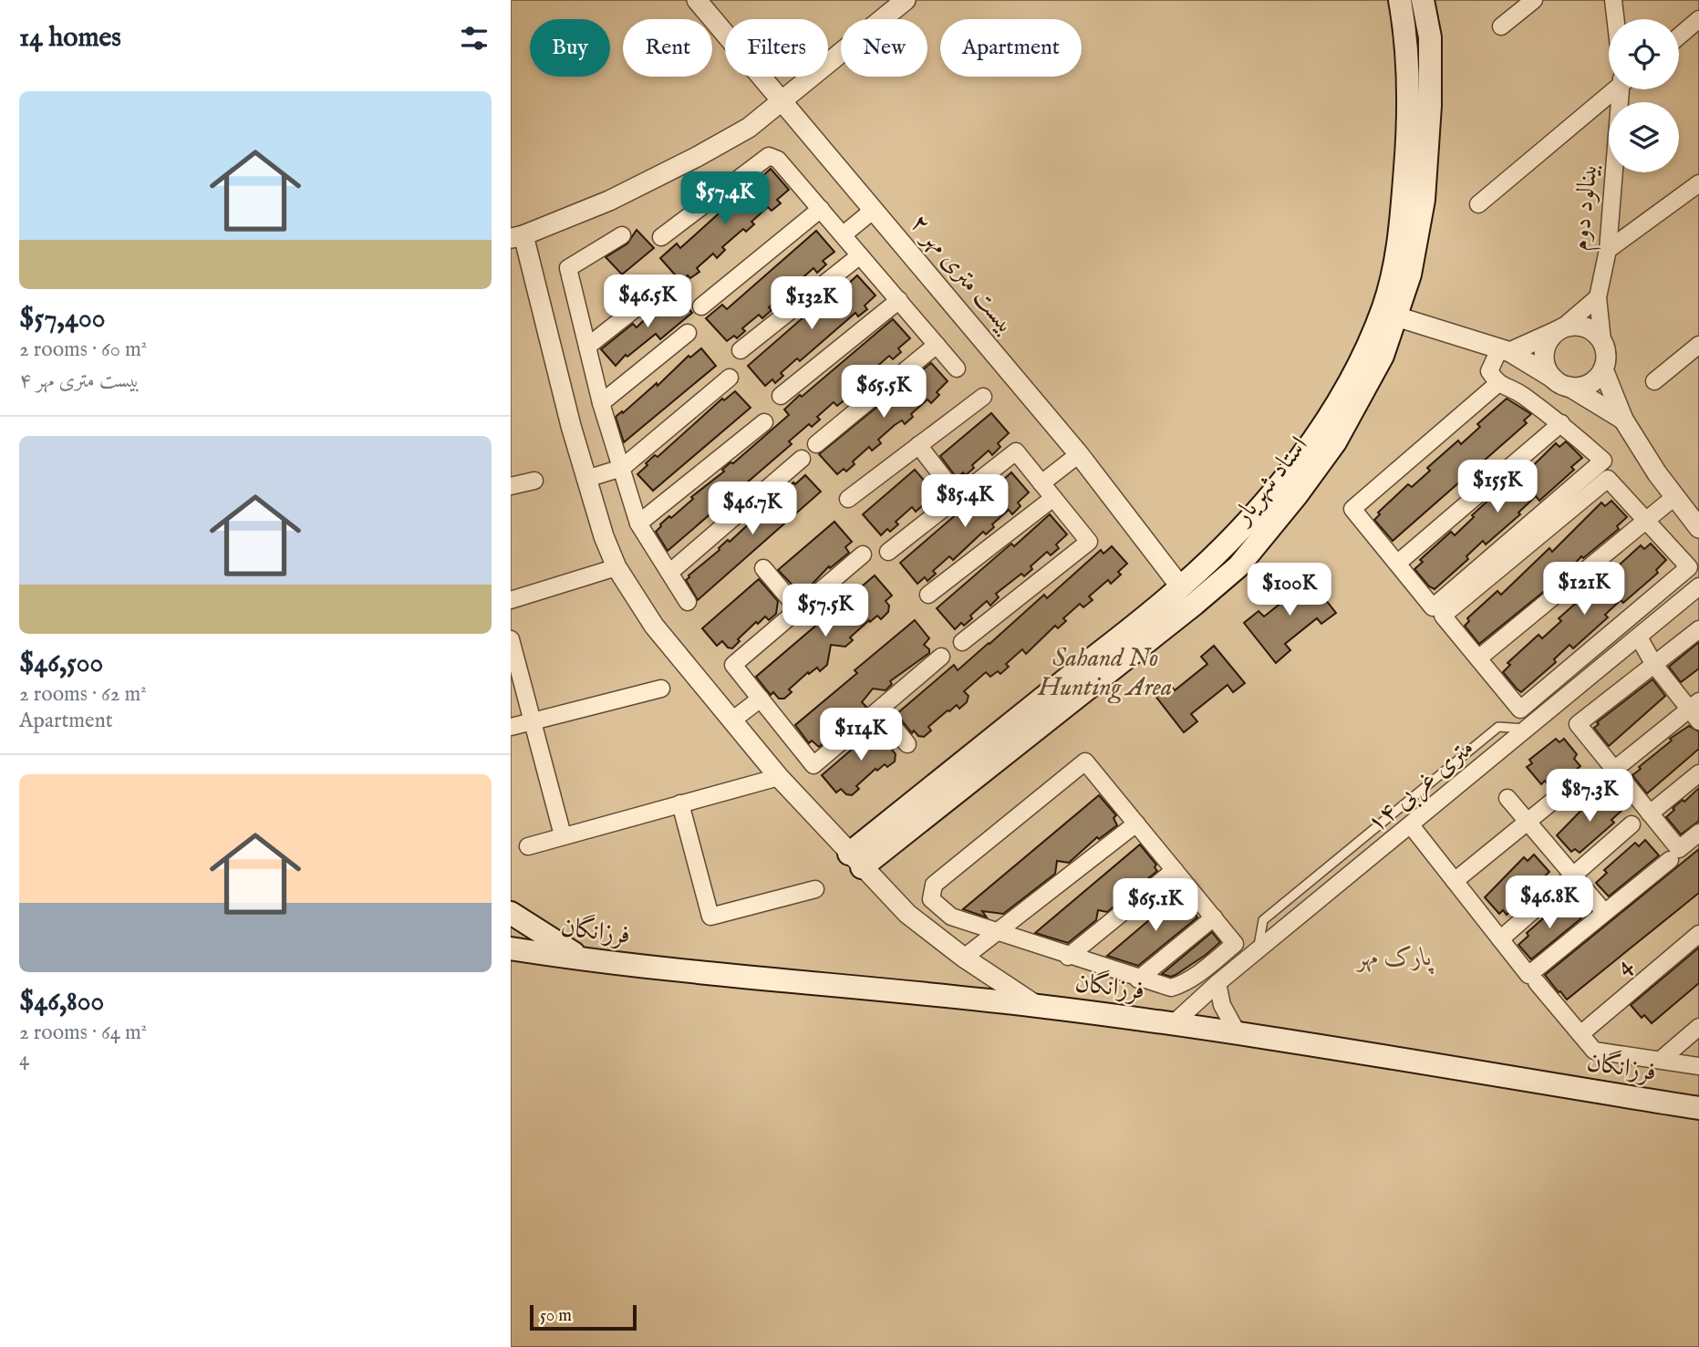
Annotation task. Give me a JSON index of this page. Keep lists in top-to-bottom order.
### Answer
{
  "streets": {
    "main road": ["استاد شهریار", "فرزانگان"],
    "street": [
      "بینالود دوم",
      "بیست متری مهر ۲",
      "۱۴ متری غربی",
      "4"
    ]
  },
  "crossings": [
    ["بیست متری مهر ۲", "استاد شهریار"],
    ["۱۴ متری غربی", "فرزانگان"]
  ],
  "parks": ["Sahand No Hunting Area", "پارک مهر"],
  "scale_bar": "50 m",
  "page": {
    "heading": "14 homes",
    "chip": [
      "Buy",
      "Rent",
      "Filters",
      "New",
      "Apartment"
    ],
    "list": [
      {
        "name": "$57,400",
        "note": "2 rooms · 60 m² · بیست متری مهر ۴"
      },
      {
        "name": "$46,500",
        "note": "2 rooms · 62 m² · Apartment"
      },
      {
        "name": "$46,800",
        "note": "2 rooms · 64 m² · 4"
      }
    ],
    "price": [
      "$57.4K",
      "$46.5K",
      "$132K",
      "$65.5K",
      "$155K",
      "$85.4K",
      "$46.7K",
      "$121K",
      "$100K",
      "$57.5K",
      "$114K",
      "$87.3K",
      "$46.8K",
      "$65.1K"
    ],
    "scale": "50 m"
  }
}
